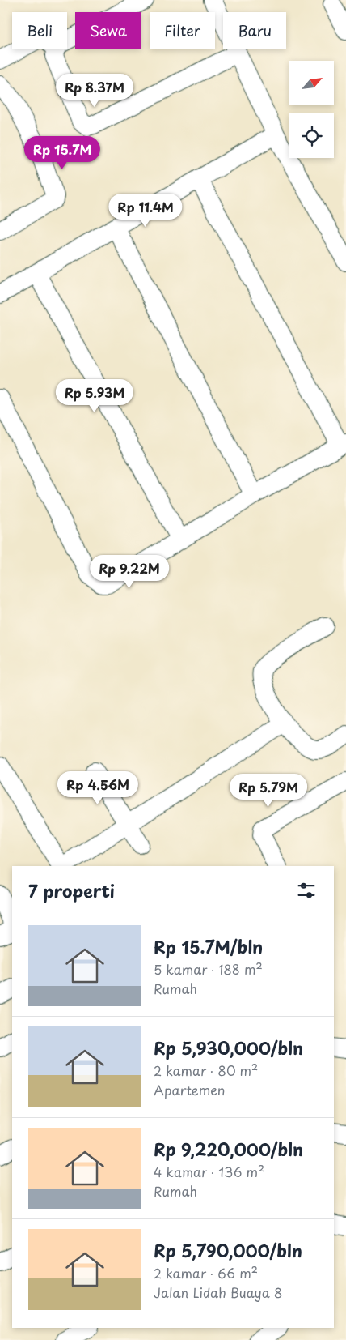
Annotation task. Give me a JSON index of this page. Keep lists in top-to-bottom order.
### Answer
{
  "north": "top right",
  "page": {
    "chip": [
      "Beli",
      "Sewa",
      "Filter",
      "Baru"
    ],
    "price": [
      "Rp 8.37M",
      "Rp 15.7M",
      "Rp 11.4M",
      "Rp 5.93M",
      "Rp 9.22M",
      "Rp 4.56M",
      "Rp 5.79M"
    ],
    "heading": "7 properti",
    "list": [
      {
        "name": "Rp 15.7M/bln",
        "note": "5 kamar · 188 m² · Rumah"
      },
      {
        "name": "Rp 5,930,000/bln",
        "note": "2 kamar · 80 m² · Apartemen"
      },
      {
        "name": "Rp 9,220,000/bln",
        "note": "4 kamar · 136 m² · Rumah"
      },
      {
        "name": "Rp 5,790,000/bln",
        "note": "2 kamar · 66 m² · Jalan Lidah Buaya 8"
      }
    ]
  }
}
